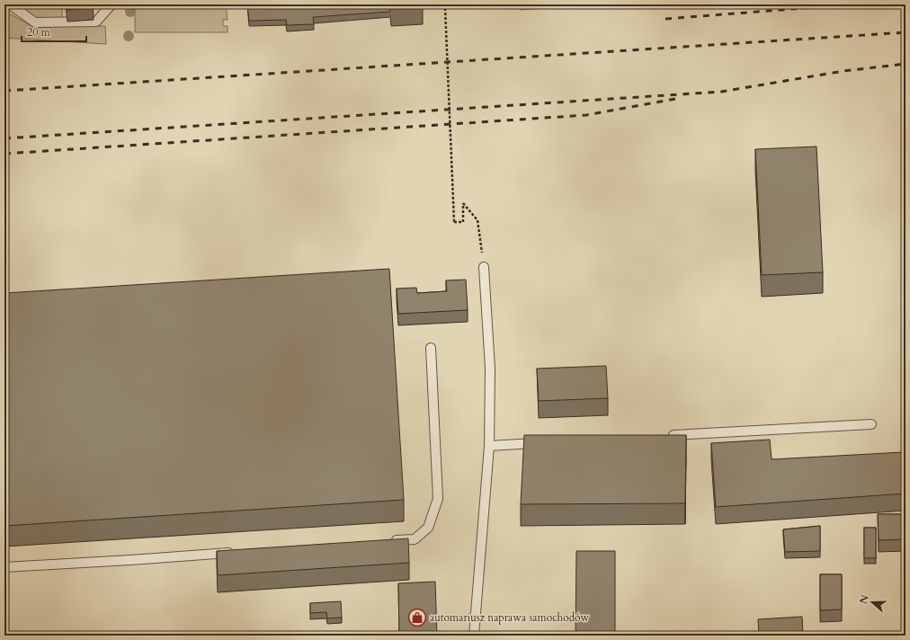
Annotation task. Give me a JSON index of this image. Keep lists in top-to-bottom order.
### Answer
{
  "places": {
    "shop": ["automariusz naprawa samochodów"]
  },
  "scale_bar": "20 m",
  "north": "left"
}
